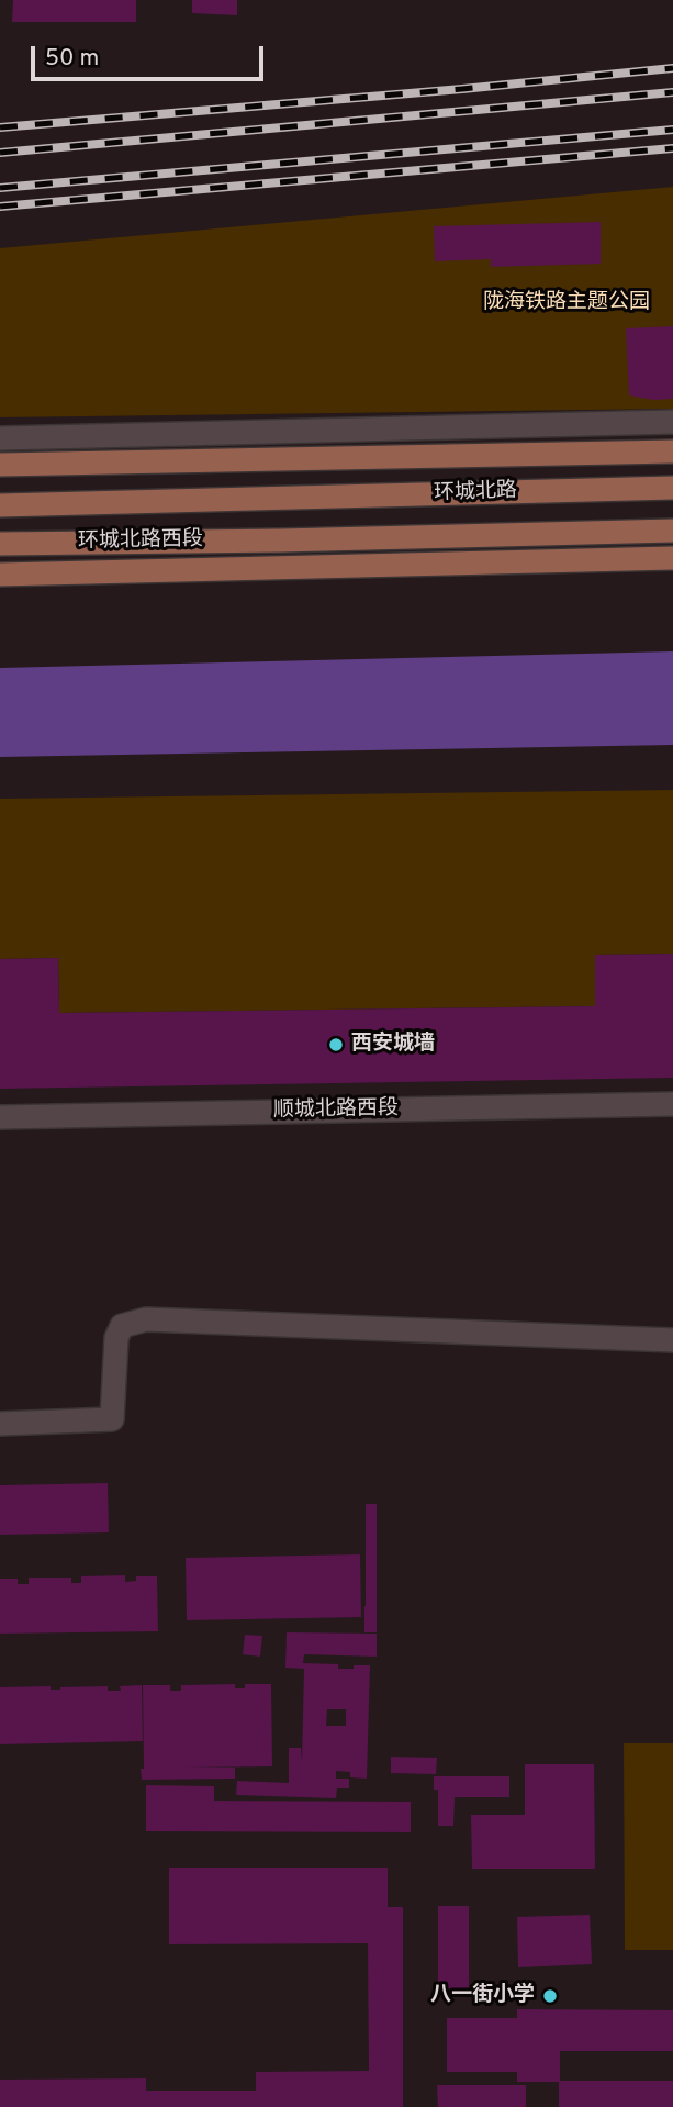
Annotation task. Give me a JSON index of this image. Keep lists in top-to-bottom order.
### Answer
{
  "streets": {
    "main road": ["环城北路", "环城北路西段"],
    "street": ["顺城北路西段"]
  },
  "crossings": [
    ["环城北路", "环城北路西段"]
  ],
  "parks": ["陇海铁路主题公园"],
  "places": ["西安城墙", "八一街小学"],
  "scale_bar": "50 m"
}
